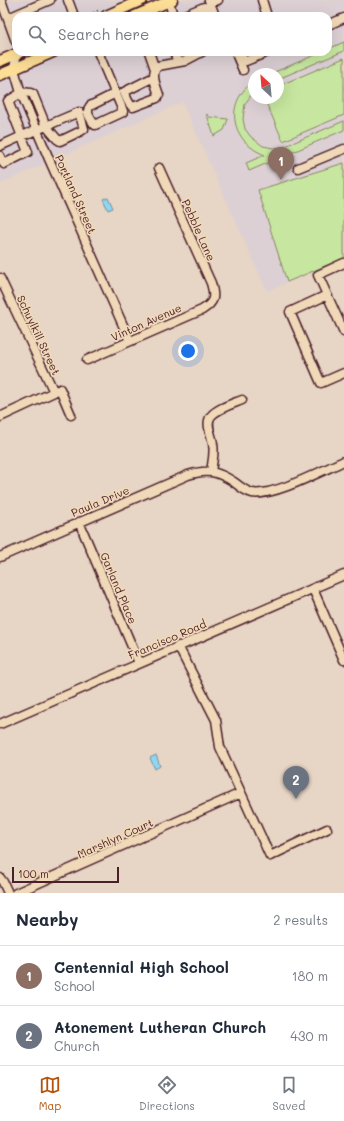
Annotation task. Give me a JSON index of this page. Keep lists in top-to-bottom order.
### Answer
{
  "streets": {
    "street": [
      "Portland Street",
      "Pebble Lane",
      "Vinton Avenue",
      "Schuylkill Street",
      "Paula Drive",
      "Garland Place",
      "Francisco Road",
      "Marshlyn Court"
    ]
  },
  "crossings": [
    ["Portland Street", "Vinton Avenue"],
    ["Pebble Lane", "Vinton Avenue"],
    ["Paula Drive", "Garland Place"],
    ["Garland Place", "Francisco Road"]
  ],
  "scale_bar": "100 m",
  "north": "top left",
  "page": {
    "search": "Search here",
    "pins": ["1", "2"],
    "scale": "100 m",
    "heading": ["Nearby", "2 results"],
    "list": [
      {
        "mark": "1",
        "name": "Centennial High School",
        "note": "School",
        "value": "180 m"
      },
      {
        "mark": "2",
        "name": "Atonement Lutheran Church",
        "note": "Church",
        "value": "430 m"
      }
    ],
    "nav": ["Map", "Directions", "Saved"]
  }
}
